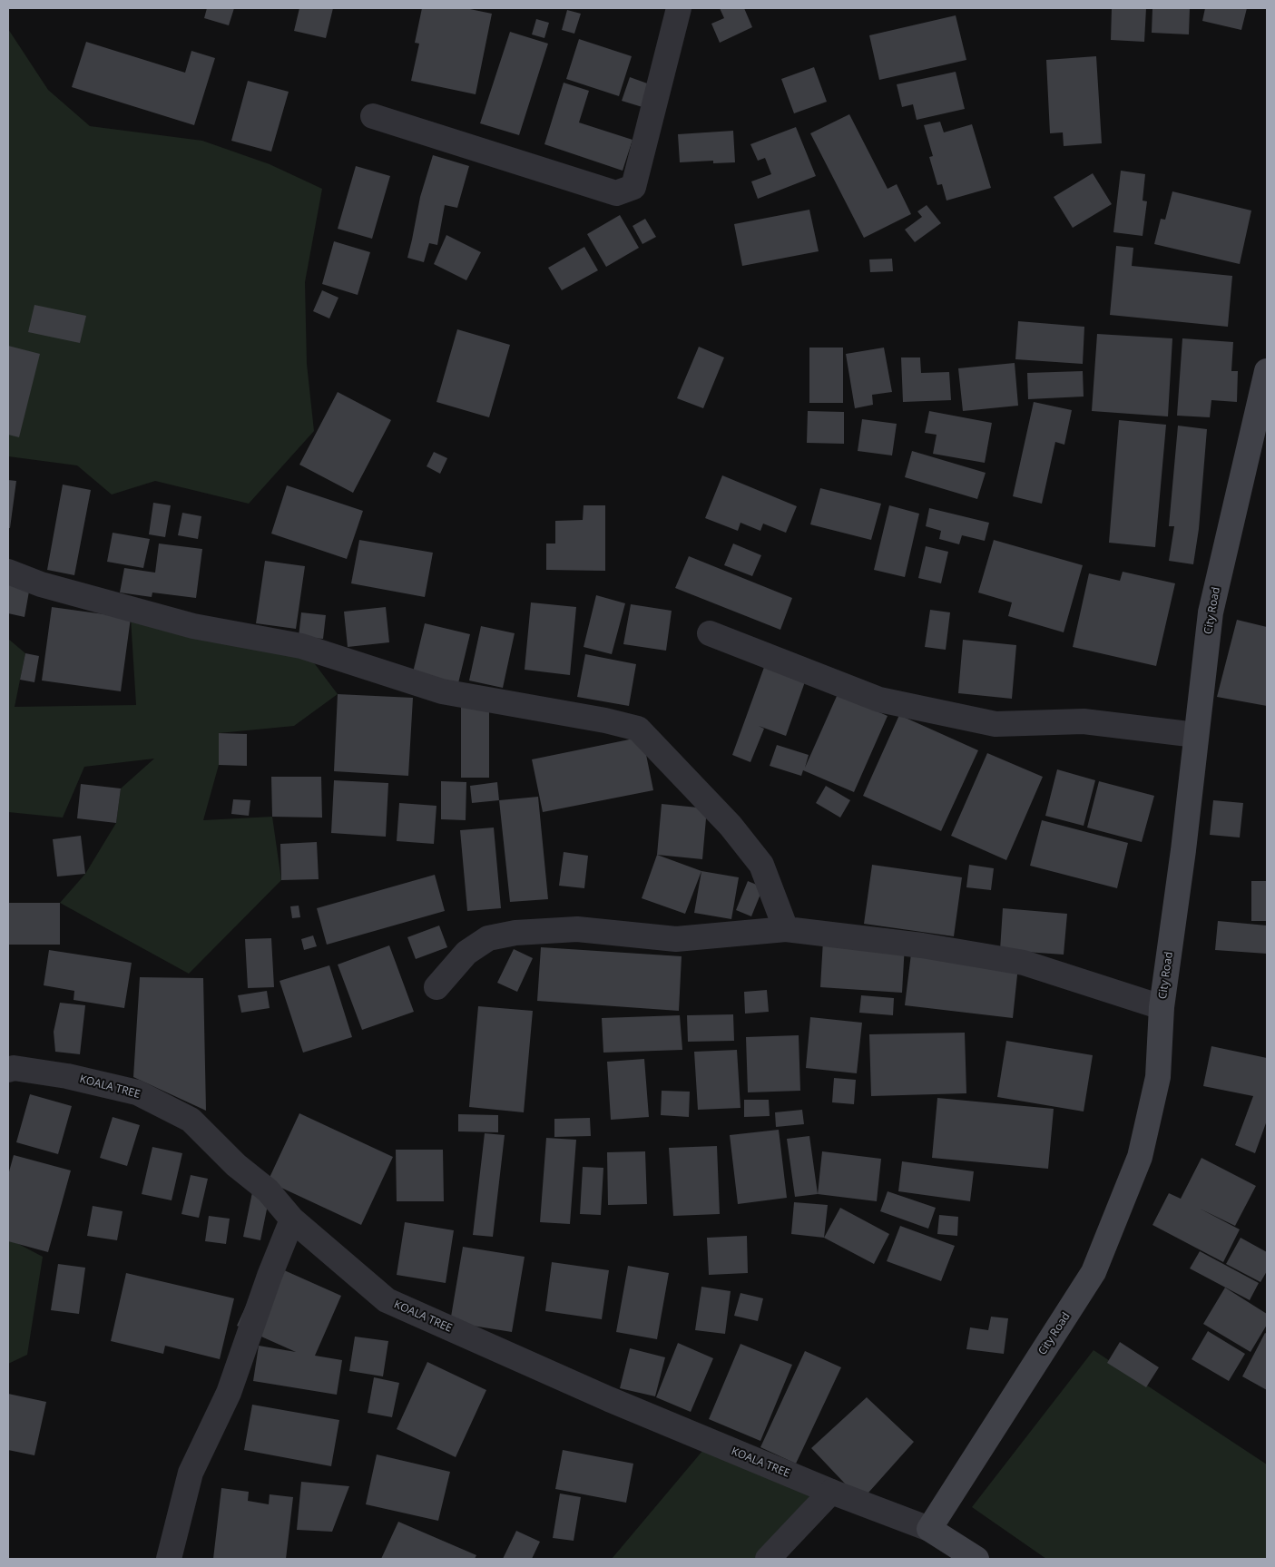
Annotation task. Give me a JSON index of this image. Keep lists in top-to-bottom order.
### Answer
{
  "streets": {
    "main road": ["City Road"],
    "street": ["KOALA TREE"]
  },
  "crossings": [
    ["City Road", "KOALA TREE"]
  ]
}
